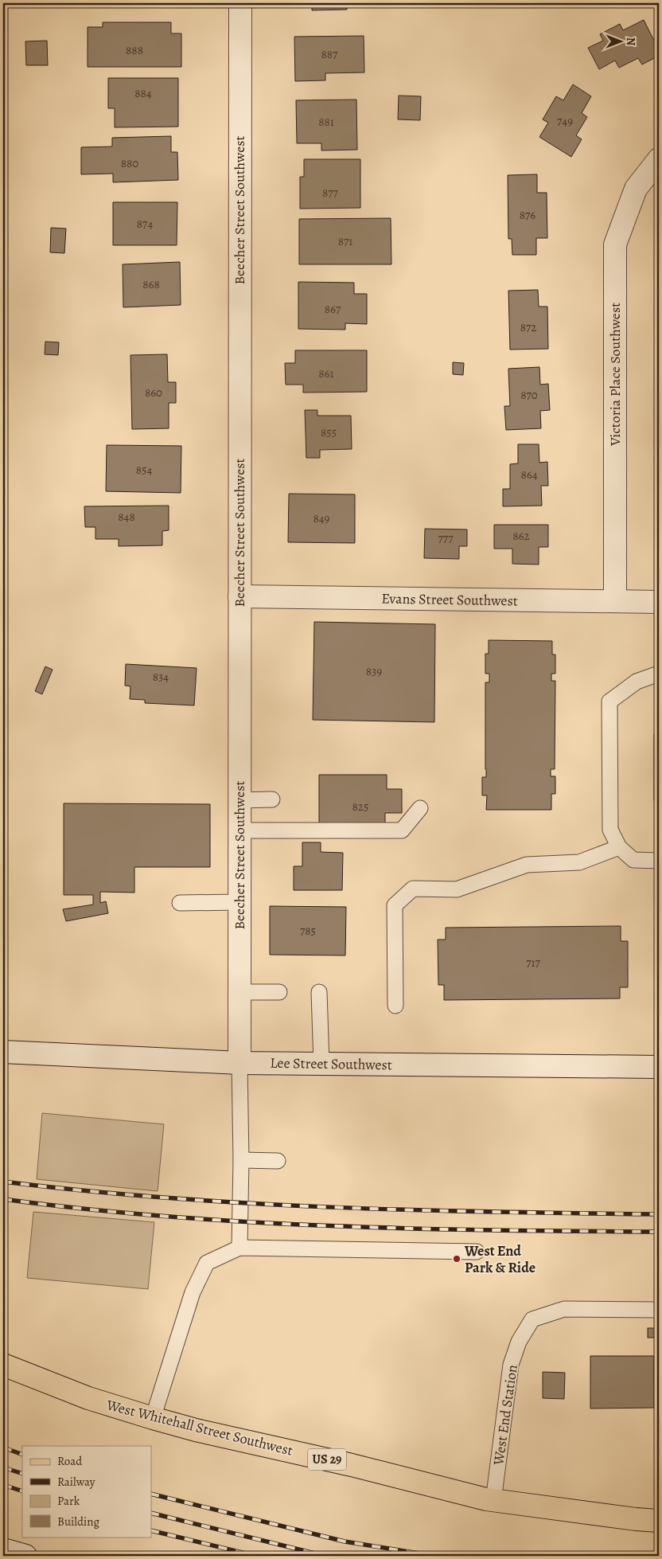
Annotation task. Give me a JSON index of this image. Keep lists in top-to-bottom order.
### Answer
{
  "streets": {
    "main road": ["West Whitehall Street Southwest", "US 29"],
    "street": [
      "Beecher Street Southwest",
      "Victoria Place Southwest",
      "Evans Street Southwest",
      "Lee Street Southwest"
    ],
    "lane": ["West End Station"]
  },
  "crossings": [
    ["Beecher Street Southwest", "Evans Street Southwest"],
    ["Beecher Street Southwest", "Lee Street Southwest"],
    ["Victoria Place Southwest", "Evans Street Southwest"],
    ["West End Station", "West Whitehall Street Southwest"]
  ],
  "places": ["West End Park & Ride"],
  "house_numbers": [
    "888",
    "887",
    "884",
    "749",
    "881",
    "880",
    "877",
    "876",
    "874",
    "871",
    "868",
    "867",
    "872",
    "861",
    "860",
    "870",
    "855",
    "854",
    "864",
    "848",
    "849",
    "862",
    "777",
    "839",
    "834",
    "825",
    "785",
    "717"
  ],
  "legend": [
    "Road",
    "Railway",
    "Park",
    "Building"
  ],
  "north": "right"
}
